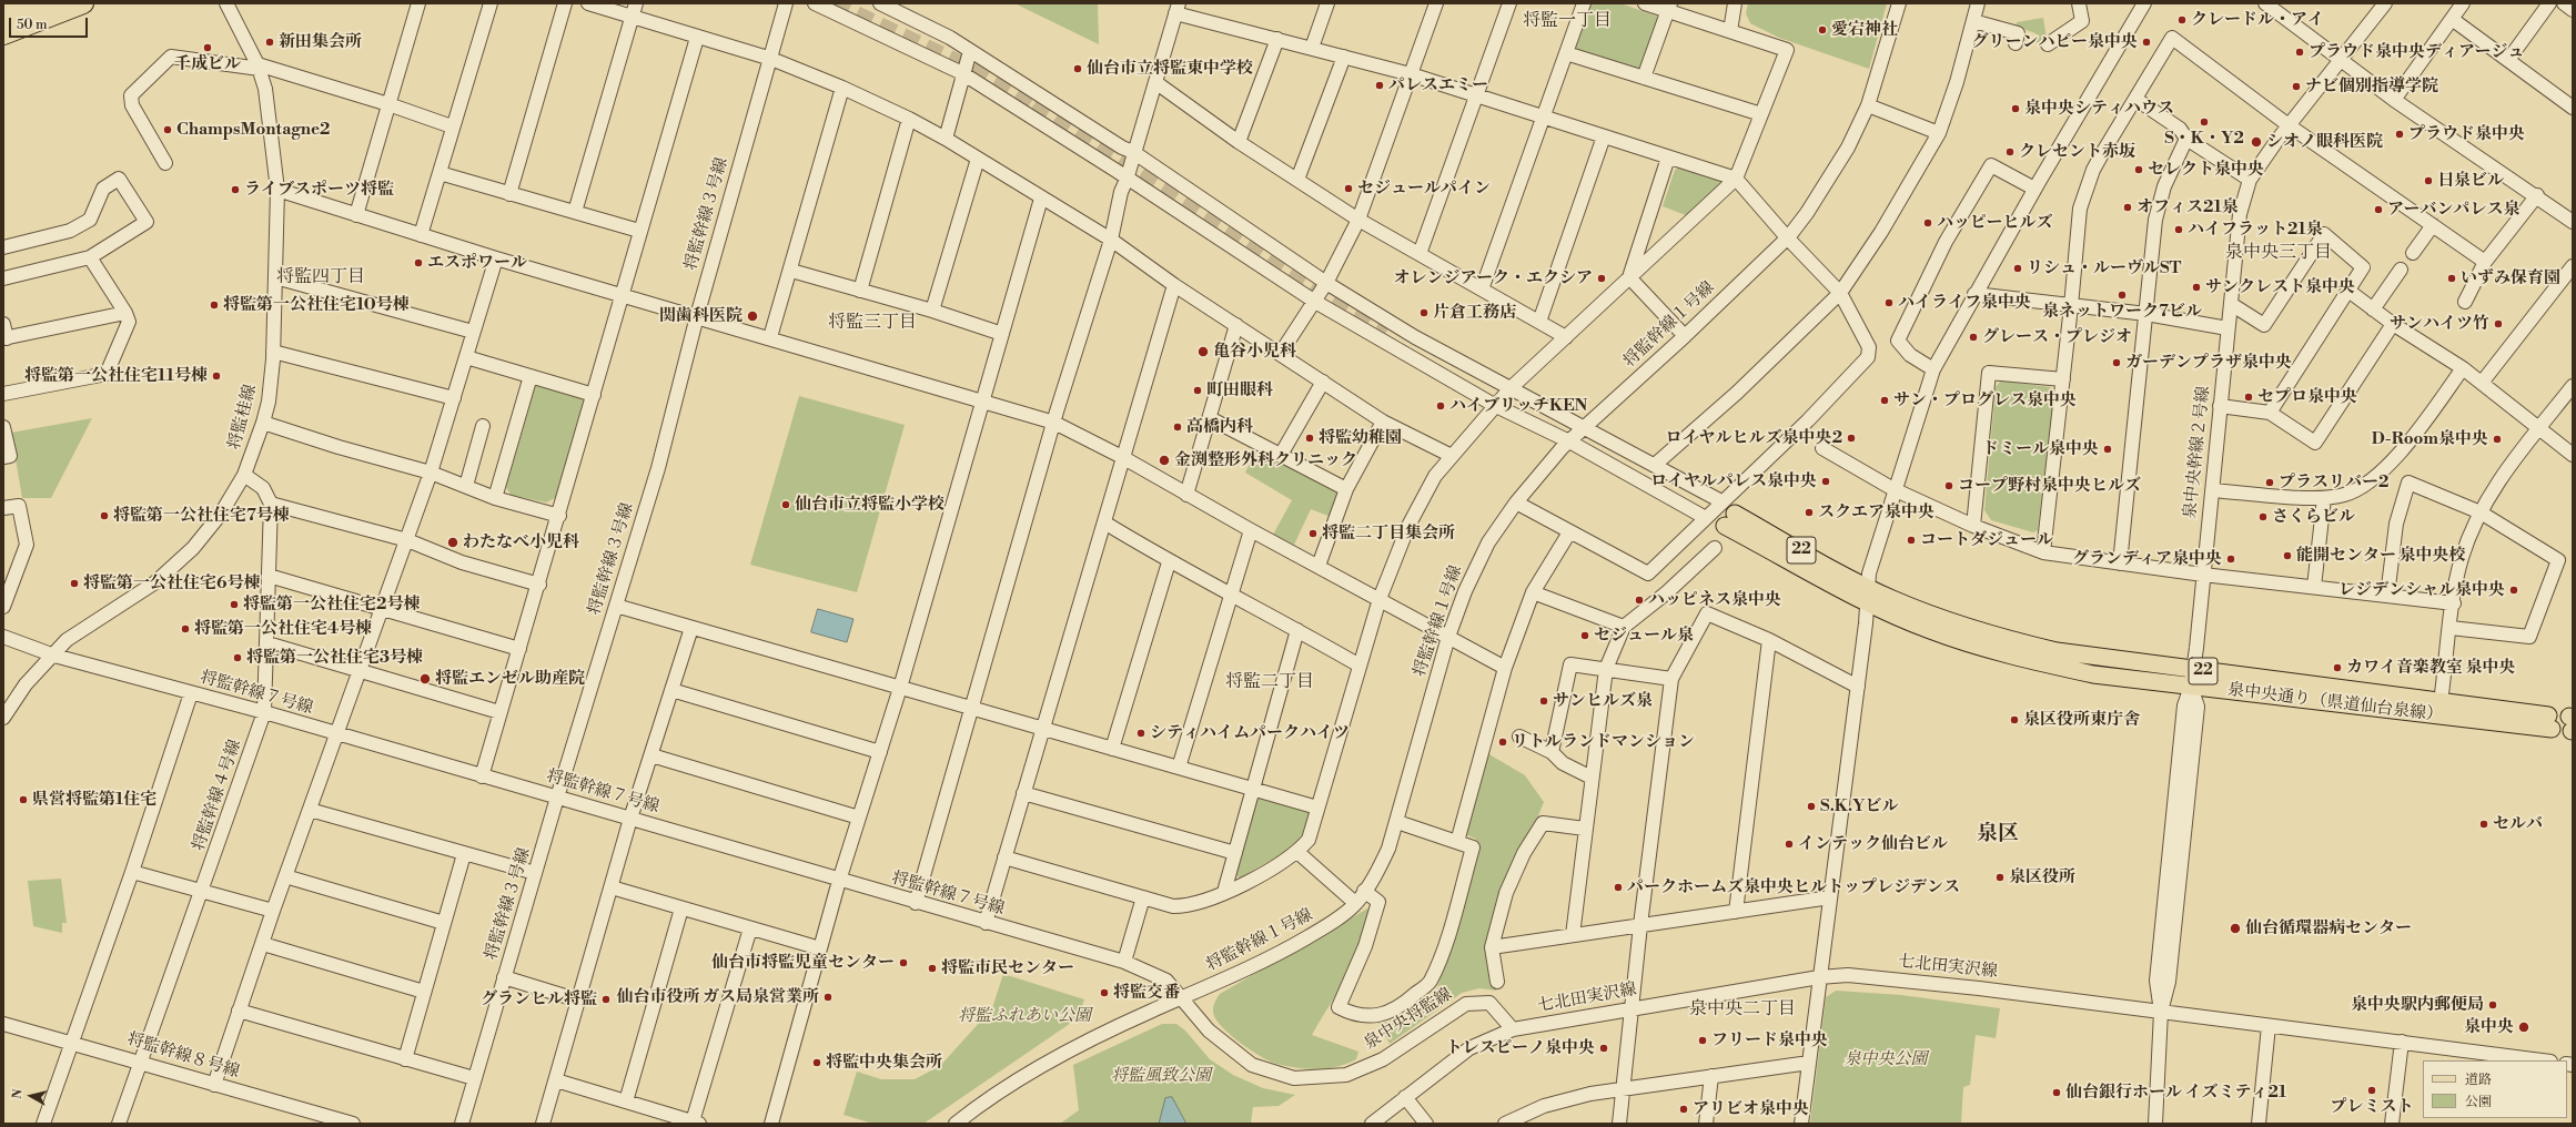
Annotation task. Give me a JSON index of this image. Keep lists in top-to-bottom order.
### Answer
{
  "streets": {
    "main road": ["22", "泉中央通り（県道仙台泉線）"],
    "street": [
      "将監幹線３号線",
      "将監幹線１号線",
      "将監桂線",
      "泉中央幹線２号線",
      "将監幹線７号線",
      "将監幹線４号線",
      "七北田実沢線",
      "泉中央将監線",
      "将監幹線８号線"
    ]
  },
  "crossings": [
    ["将監幹線３号線", "将監幹線７号線"],
    ["将監幹線１号線", "将監幹線７号線"],
    ["将監幹線１号線", "泉中央将監線"],
    ["将監桂線", "将監幹線７号線"],
    ["泉中央幹線２号線", "泉中央通り（県道仙台泉線）"],
    ["泉中央幹線２号線", "七北田実沢線"],
    ["将監幹線７号線", "将監幹線４号線"],
    ["将監幹線７号線", "泉中央将監線"],
    ["将監幹線４号線", "将監幹線８号線"],
    ["七北田実沢線", "泉中央将監線"]
  ],
  "districts": [
    "将監一丁目",
    "泉中央三丁目",
    "将監四丁目",
    "将監三丁目",
    "将監二丁目",
    "泉区",
    "泉中央二丁目"
  ],
  "parks": ["将監ふれあい公園", "泉中央公園", "将監風致公園"],
  "places": [
    "クレードル・アイ",
    "愛宕神社",
    "新田集会所",
    "グリーンハピー泉中央",
    "千成ビル",
    "プラウド泉中央ディアージュ",
    "仙台市立将監東中学校",
    "パレスエミー",
    "ナビ個別指導学院",
    "泉中央シティハウス",
    "S・K・Y2",
    "ChampsMontagne2",
    "プラウド泉中央",
    "シオノ眼科医院",
    "クレセント赤坂",
    "セレクト泉中央",
    "日泉ビル",
    "セジュールパイン",
    "ライブスポーツ将監",
    "オフィス21泉",
    "アーバンパレス泉",
    "ハッピーヒルズ",
    "ハイフラット21泉",
    "エスポワール",
    "リシュ・ルーヴルST",
    "オレンジアーク・エクシア",
    "いずみ保育園",
    "サンクレスト泉中央",
    "泉ネットワーク7ビル",
    "ハイライフ泉中央",
    "将監第一公社住宅10号棟",
    "片倉工務店",
    "関歯科医院",
    "サンハイツ竹",
    "グレース・プレジオ",
    "亀谷小児科",
    "ガーデンプラザ泉中央",
    "将監第一公社住宅11号棟",
    "町田眼科",
    "セプロ泉中央",
    "サン・プログレス泉中央",
    "ハイブリッチKEN",
    "高橋内科",
    "将監幼稚園",
    "ロイヤルヒルズ泉中央2",
    "D-Room泉中央",
    "ドミール泉中央",
    "金渕整形外科クリニック",
    "ロイヤルパレス泉中央",
    "プラスリバー2",
    "コープ野村泉中央ヒルズ",
    "仙台市立将監小学校",
    "スクエア泉中央",
    "将監第一公社住宅7号棟",
    "さくらビル",
    "将監二丁目集会所",
    "コートダジュール",
    "わたなべ小児科",
    "能開センター 泉中央校",
    "グランディア泉中央",
    "将監第一公社住宅6号棟",
    "レジデンシャル泉中央",
    "ハッピネス泉中央",
    "将監第一公社住宅2号棟",
    "将監第一公社住宅4号棟",
    "セジュール泉",
    "将監第一公社住宅3号棟",
    "カワイ音楽教室 泉中央",
    "将監エンゼル助産院",
    "サンヒルズ泉",
    "泉区役所東庁舎",
    "シティハイムパークハイツ",
    "リトルランドマンション",
    "県営将監第1住宅",
    "S.K.Yビル",
    "セルバ",
    "インテック仙台ビル",
    "泉区役所",
    "パークホームズ泉中央ヒルトップレジデンス",
    "仙台循環器病センター",
    "仙台市将監児童センター",
    "将監市民センター",
    "将監交番",
    "仙台市役所 ガス局泉営業所",
    "グランヒル将監",
    "泉中央駅内郵便局",
    "泉中央",
    "フリード泉中央",
    "トレスピーノ泉中央",
    "将監中央集会所",
    "プレミスト",
    "仙台銀行ホール イズミティ21",
    "アリビオ泉中央"
  ],
  "legend": ["道路", "公園"],
  "scale_bar": "50 m",
  "north": "left"
}
